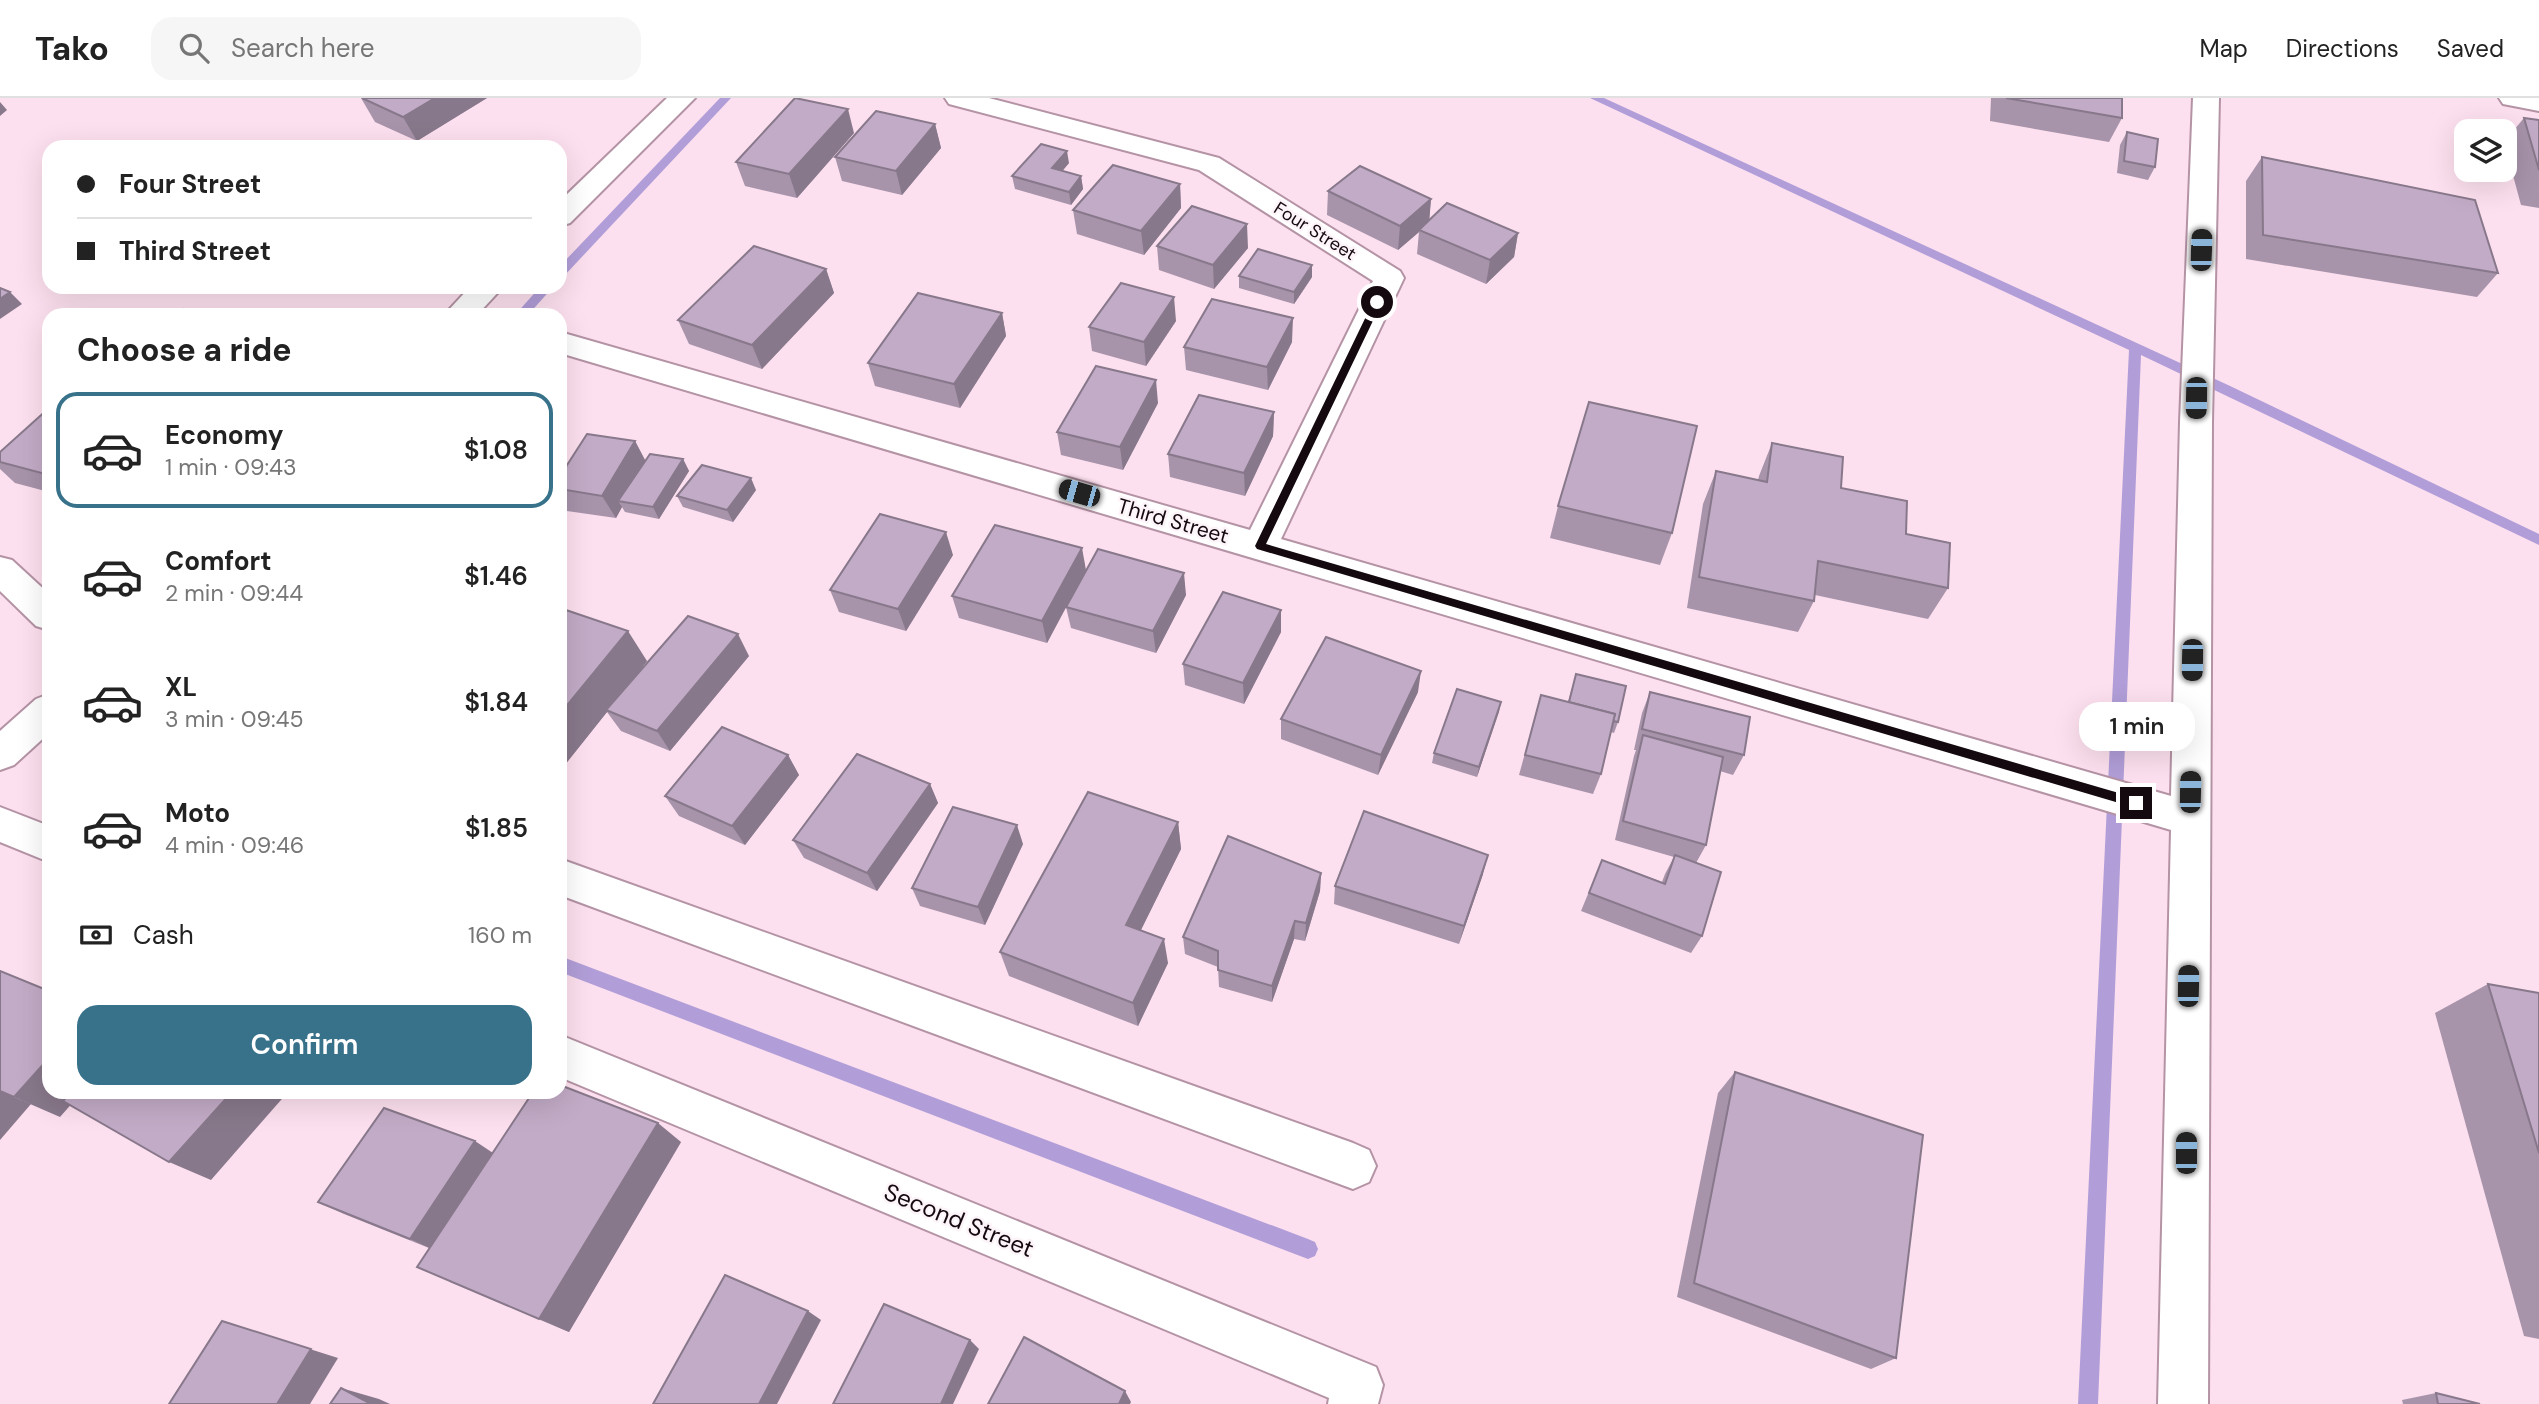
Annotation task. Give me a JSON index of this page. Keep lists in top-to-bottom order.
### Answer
{
  "streets": {
    "street": ["Four Street", "Third Street", "Second Street"]
  },
  "crossings": [
    ["Four Street", "Third Street"]
  ],
  "page": {
    "header": "Tako",
    "search": "Search here",
    "nav": ["Map", "Directions", "Saved"],
    "banner": ["Four Street", "Third Street"],
    "heading": "Choose a ride",
    "list": [
      {
        "name": "Economy",
        "note": "1 min · 09:43",
        "value": "$1.08"
      },
      {
        "name": "Comfort",
        "note": "2 min · 09:44",
        "value": "$1.46"
      },
      {
        "name": "XL",
        "note": "3 min · 09:45",
        "value": "$1.84"
      },
      {
        "name": "Moto",
        "note": "4 min · 09:46",
        "value": "$1.85"
      }
    ],
    "bubble": "1 min",
    "pay": ["Cash", "160 m"],
    "buttons": "Confirm"
  }
}
